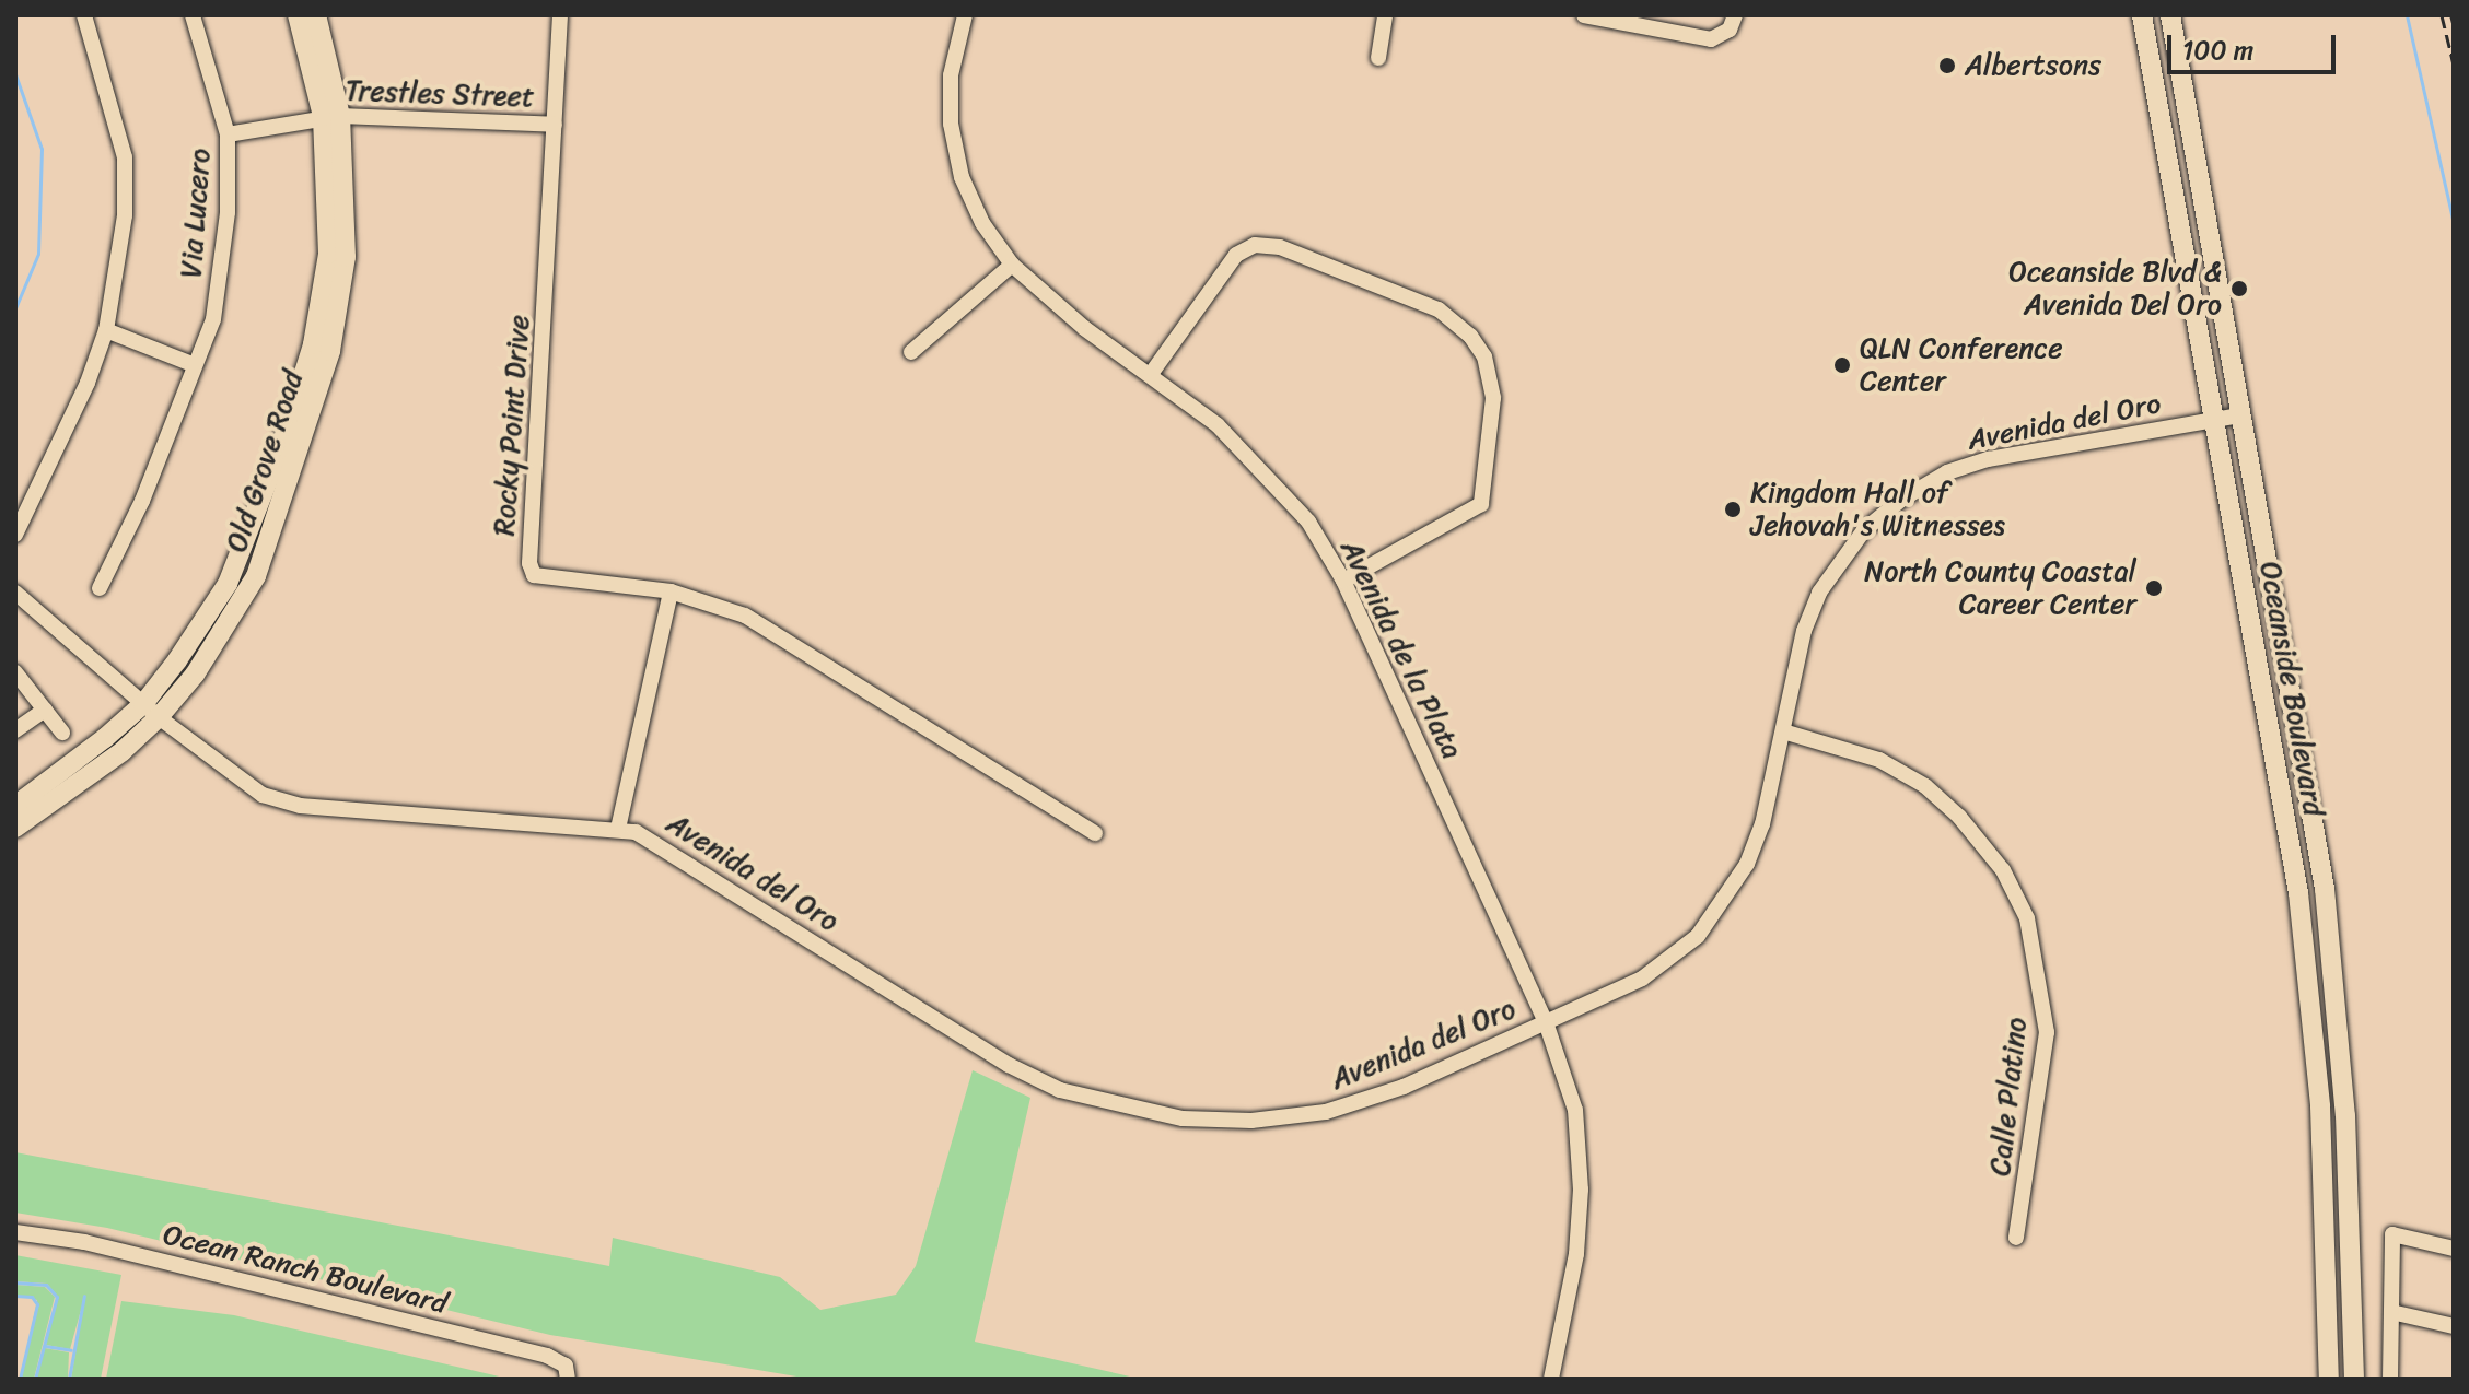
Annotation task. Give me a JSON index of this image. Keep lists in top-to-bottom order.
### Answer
{
  "streets": {
    "main road": ["Old Grove Road", "Oceanside Boulevard"],
    "street": [
      "Trestles Street",
      "Via Lucero",
      "Avenida del Oro",
      "Rocky Point Drive",
      "Avenida de la Plata",
      "Calle Platino",
      "Ocean Ranch Boulevard"
    ]
  },
  "crossings": [
    ["Trestles Street", "Via Lucero"],
    ["Trestles Street", "Rocky Point Drive"],
    ["Trestles Street", "Old Grove Road"],
    ["Avenida del Oro", "Old Grove Road"],
    ["Avenida del Oro", "Avenida de la Plata"],
    ["Avenida del Oro", "Oceanside Boulevard"],
    ["Avenida del Oro", "Calle Platino"]
  ],
  "places": [
    "Albertsons",
    "Oceanside Blvd & Avenida Del Oro",
    "QLN Conference Center",
    "Kingdom Hall of Jehovah's Witnesses",
    "North County Coastal Career Center"
  ],
  "scale_bar": "100 m"
}
